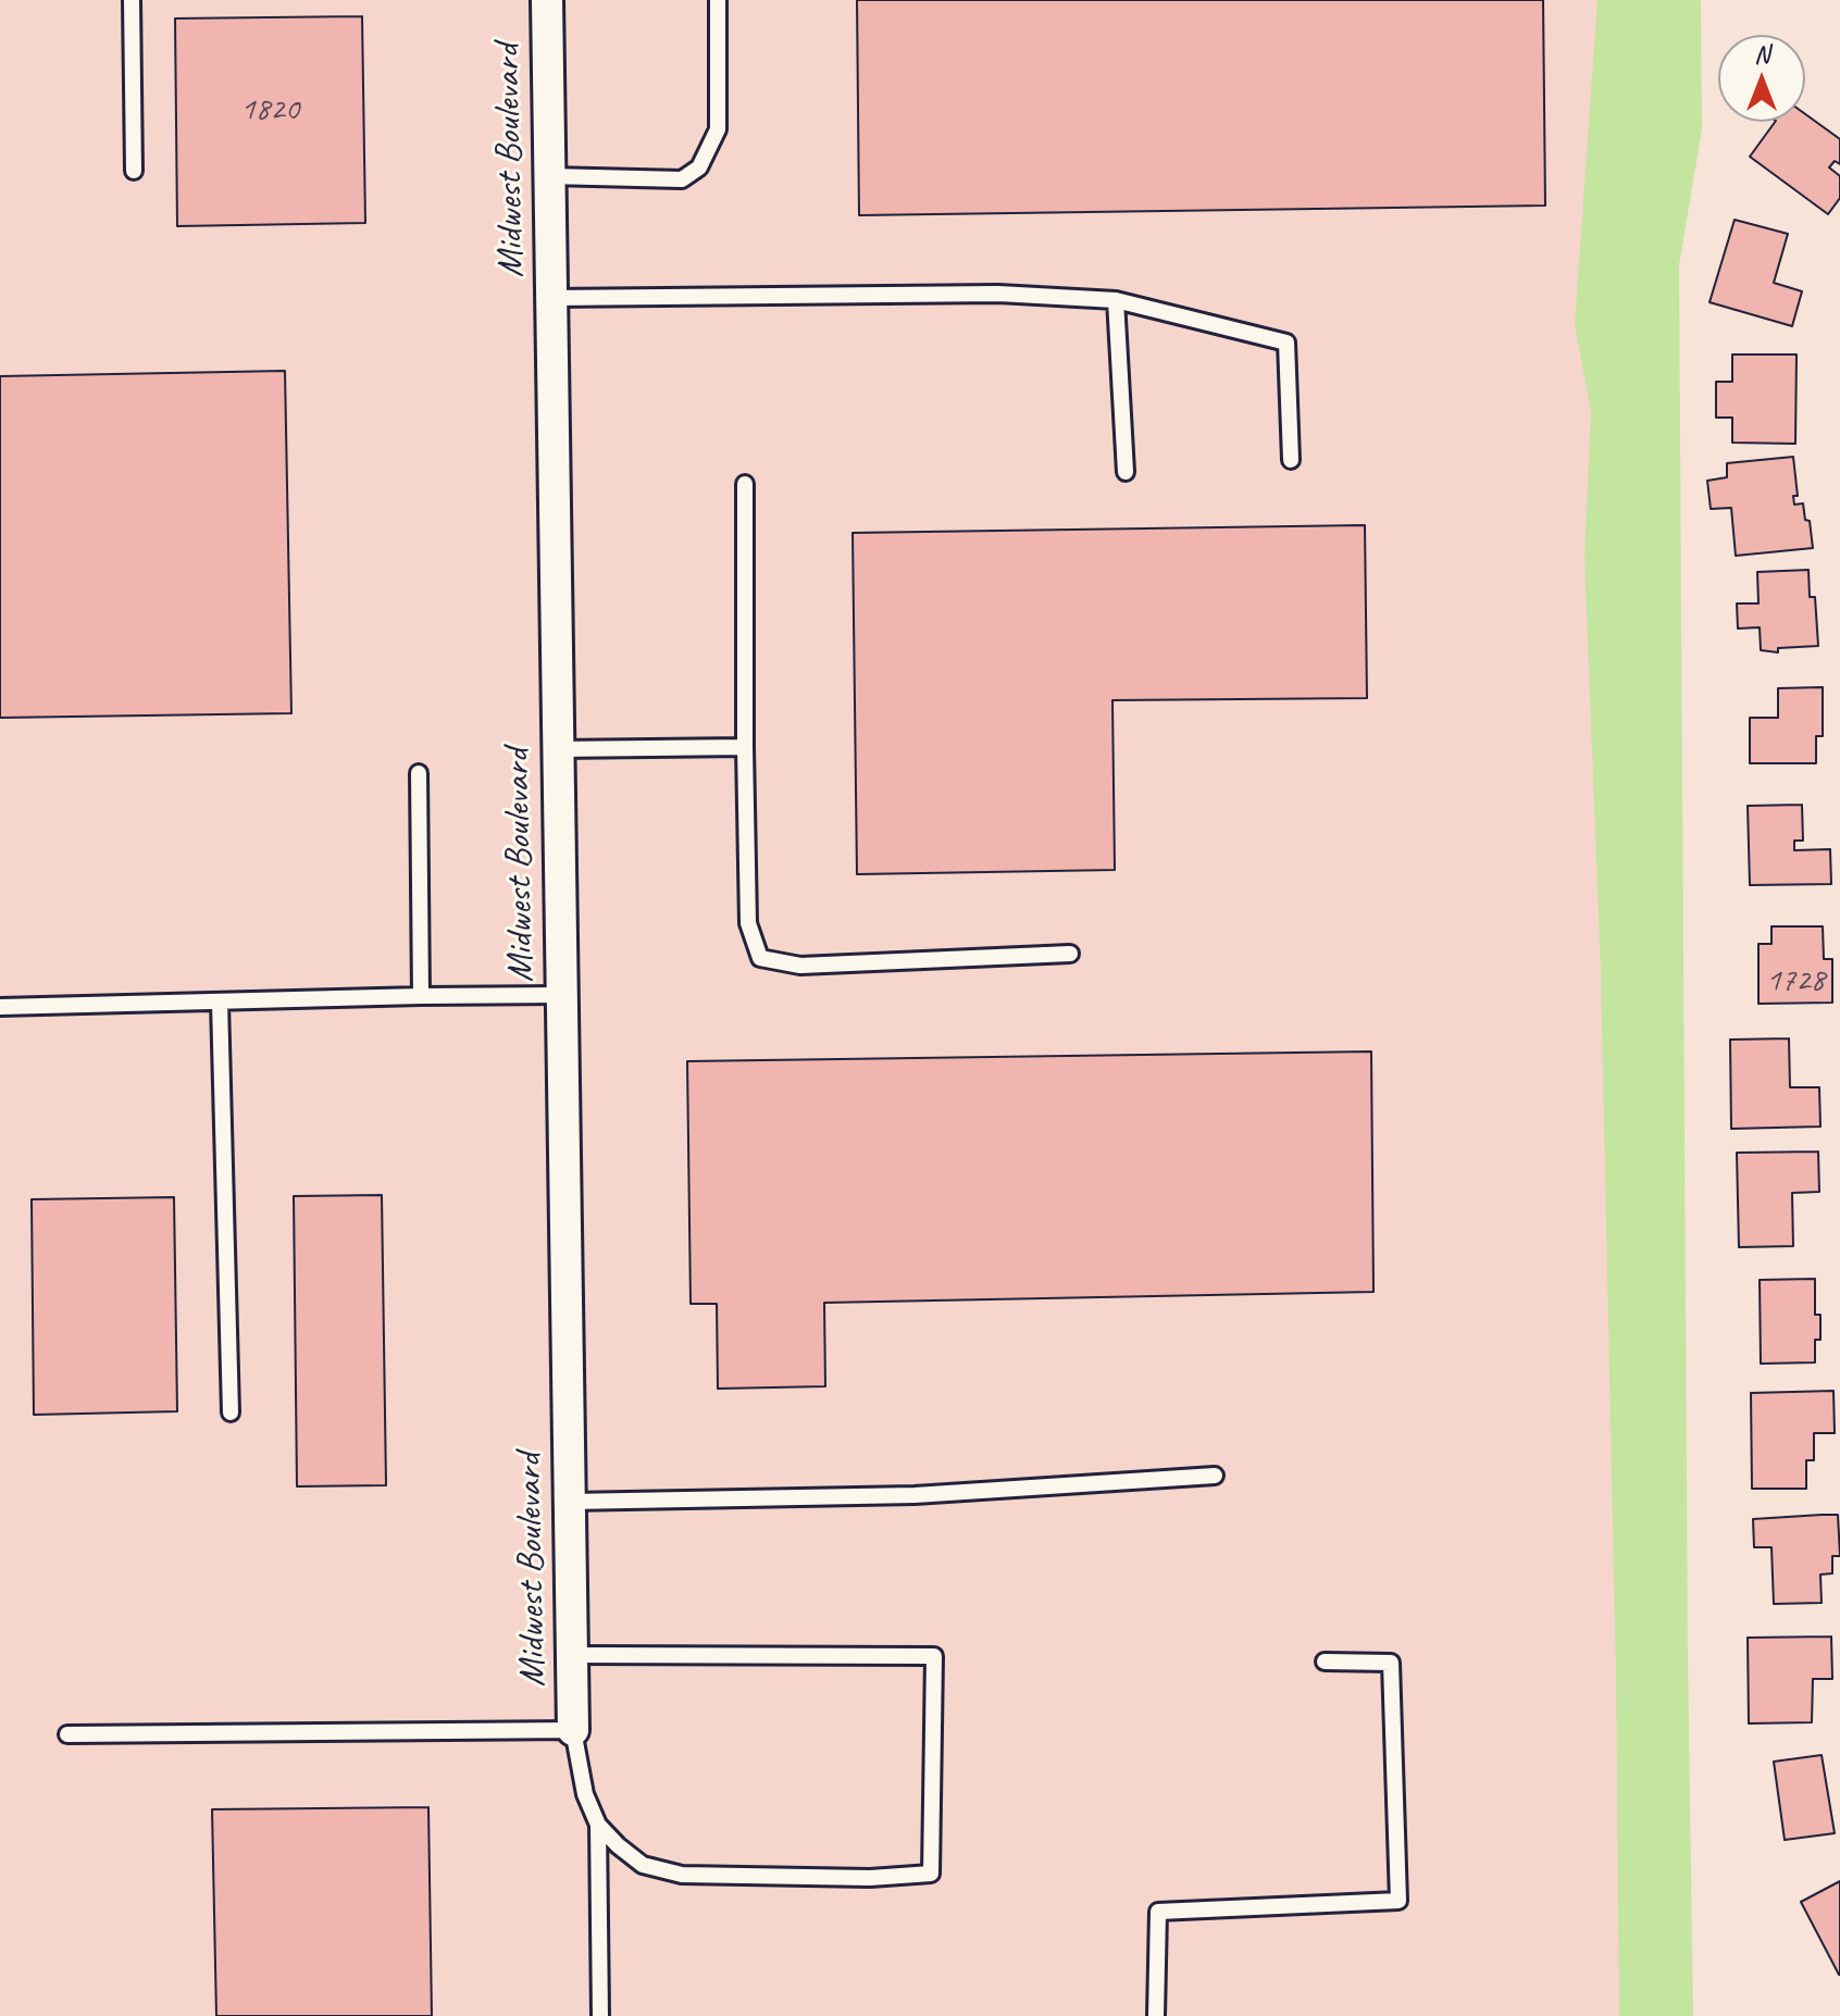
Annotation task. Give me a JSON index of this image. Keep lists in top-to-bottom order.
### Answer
{
  "streets": {
    "street": ["Midwest Boulevard"]
  },
  "house_numbers": ["1820", "1728"],
  "north": "top"
}
